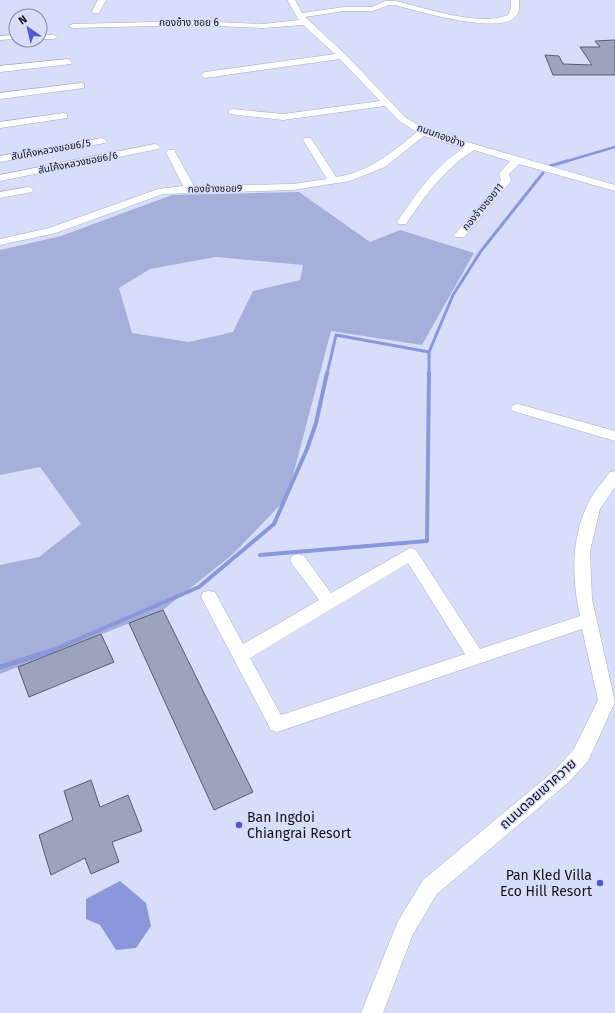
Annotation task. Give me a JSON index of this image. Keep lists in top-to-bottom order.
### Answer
{
  "streets": {
    "street": [
      "กองช้าง ซอย 6",
      "ถนนกองช้าง",
      "สันโค้งหลวงซอย6/5",
      "สันโค้งหลวงซอย6/6",
      "กองช้างซอย9",
      "กองจ้างซอย11",
      "ถนนดอยเขาควาย"
    ]
  },
  "crossings": [
    ["กองช้าง ซอย 6", "ถนนกองช้าง"],
    ["ถนนกองช้าง", "กองช้างซอย9"],
    ["ถนนกองช้าง", "กองจ้างซอย11"]
  ],
  "places": ["Ban Ingdoi Chiangrai Resort", "Pan Kled Villa Eco Hill Resort"],
  "north": "top left"
}
